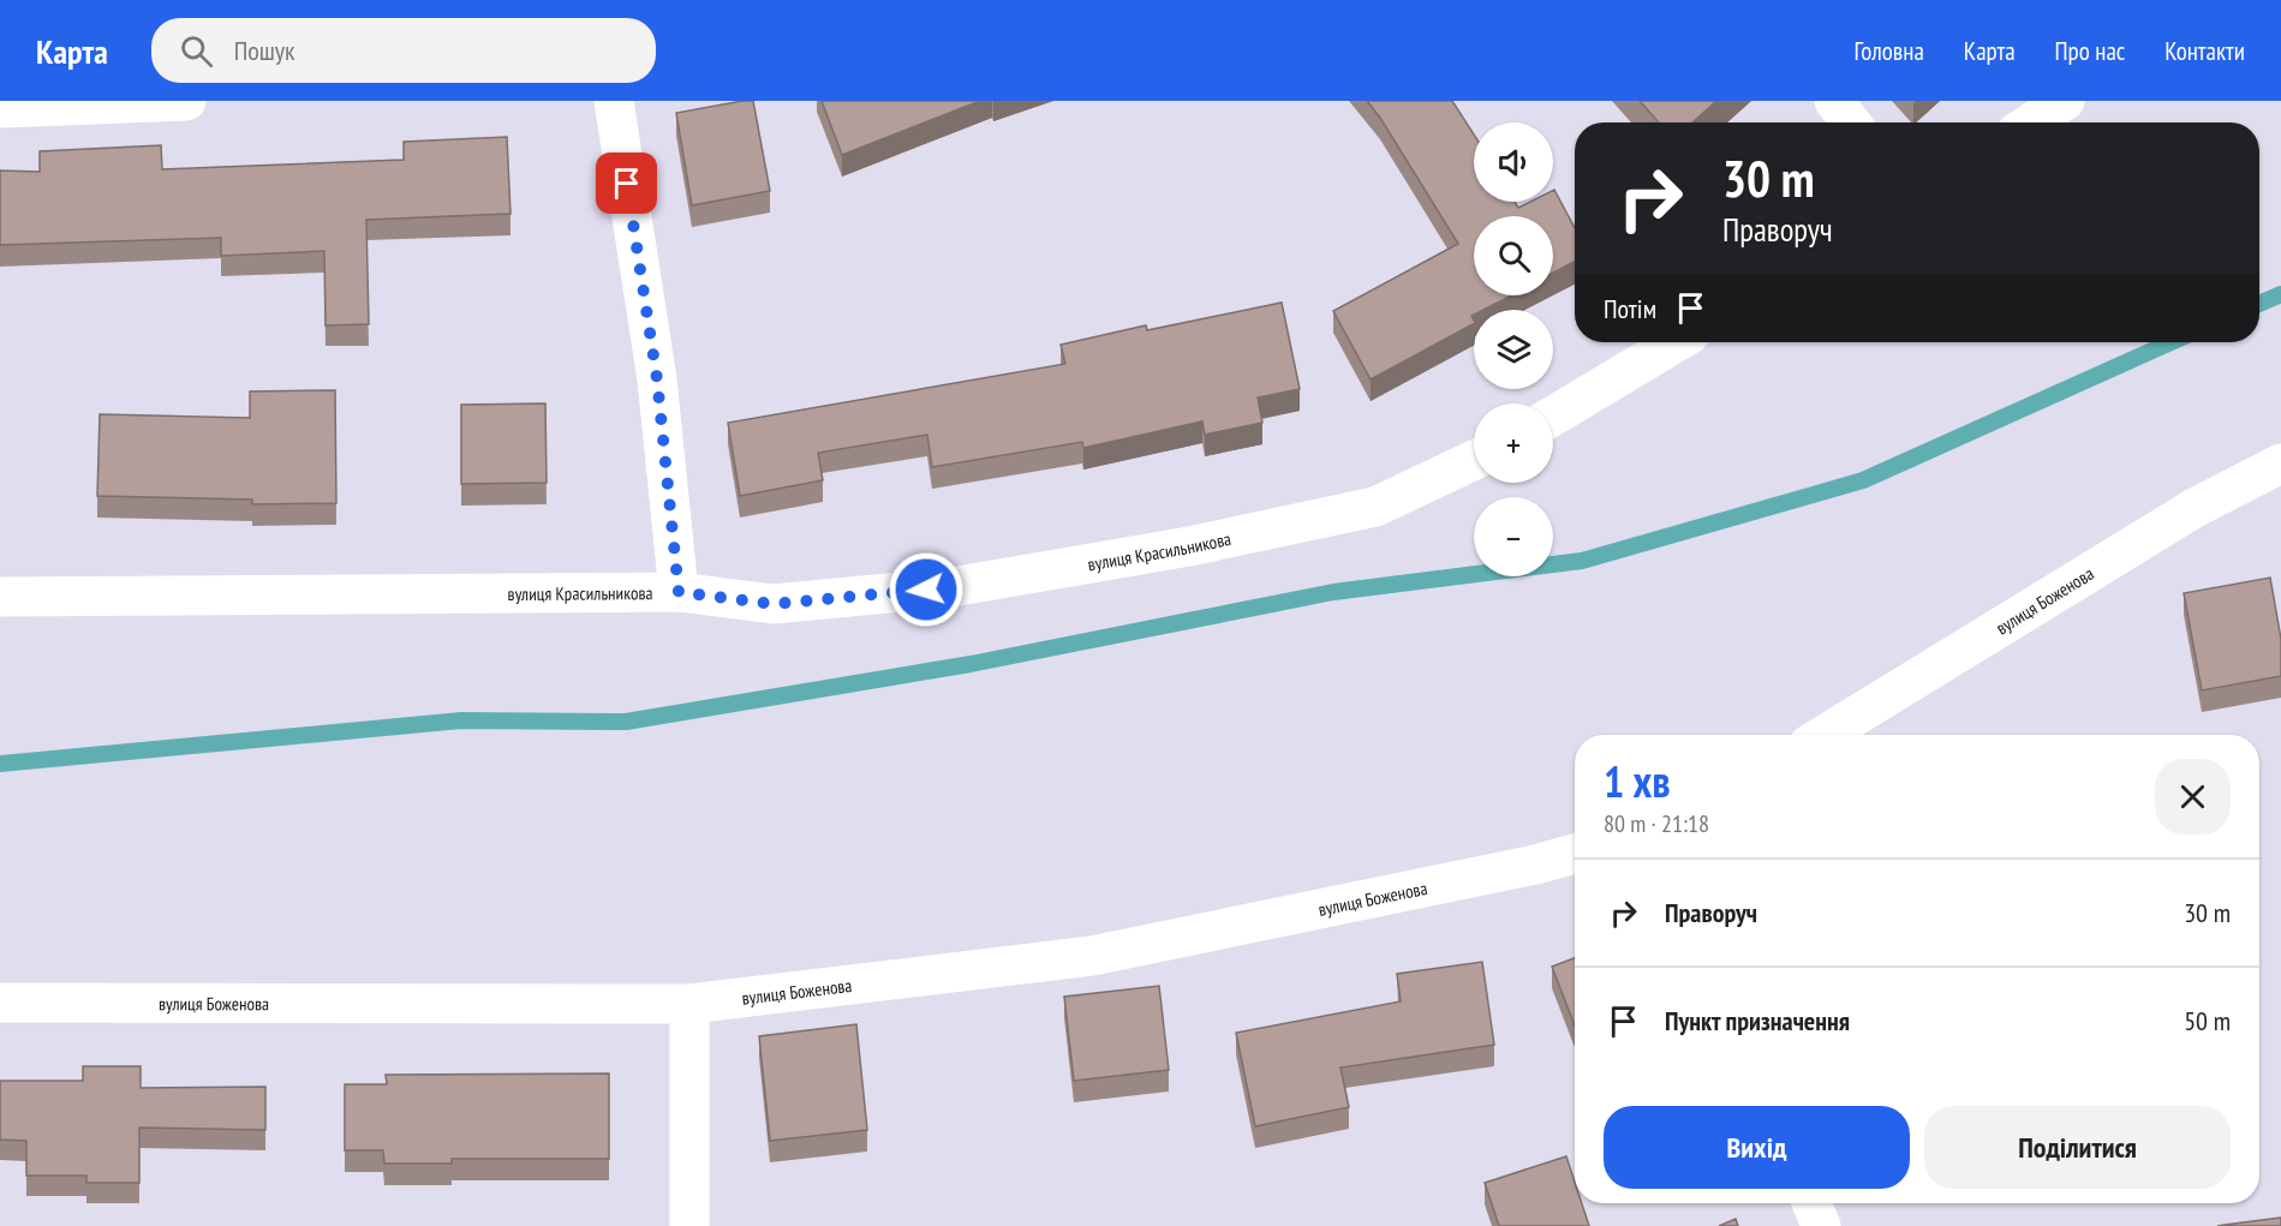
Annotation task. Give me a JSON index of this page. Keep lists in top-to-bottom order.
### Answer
{
  "streets": {
    "street": ["вулиця Красильникова", "вулиця Боженова"]
  },
  "page": {
    "header": "Карта",
    "search": "Пошук",
    "nav": [
      "Головна",
      "Карта",
      "Про нас",
      "Контакти"
    ],
    "map_buttons": ["+", "−"],
    "turn": ["30 m", "Праворуч"],
    "then": "Потім",
    "heading": ["1 хв", "80 m · 21:18"],
    "list": [
      {
        "name": "Праворуч",
        "value": "30 m"
      },
      {
        "name": "Пункт призначення",
        "value": "50 m"
      }
    ],
    "buttons": ["Вихід", "Поділитися"]
  }
}
